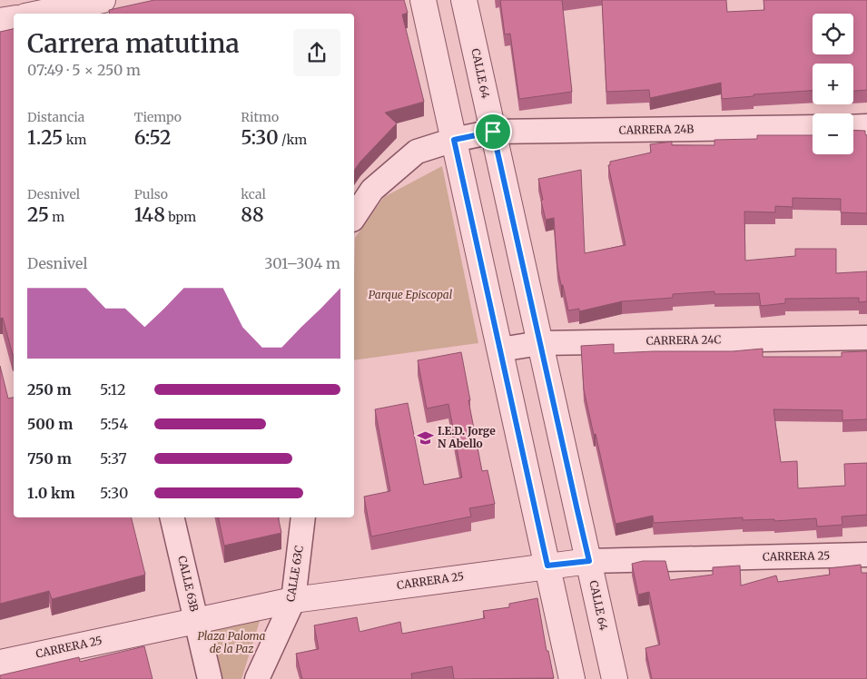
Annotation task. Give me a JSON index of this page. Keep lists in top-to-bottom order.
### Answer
{
  "streets": {
    "street": [
      "CALLE 64",
      "CARRERA 24B",
      "CARRERA 24C",
      "CARRERA 25",
      "CALLE 63C",
      "CALLE 63B"
    ]
  },
  "crossings": [
    ["CALLE 64", "CARRERA 24B"],
    ["CALLE 64", "CARRERA 24C"],
    ["CALLE 64", "CARRERA 25"],
    ["CARRERA 25", "CALLE 63C"],
    ["CARRERA 25", "CALLE 63B"]
  ],
  "parks": ["Parque Episcopal", "Plaza Paloma de la Paz"],
  "places": {
    "school or university": ["I.E.D. Jorge N Abello"]
  },
  "page": {
    "map_buttons": ["+", "−"],
    "heading": ["Carrera matutina", "07:49 · 5 × 250 m"],
    "stats": [
      ["Distancia", "1.25 km"],
      ["Tiempo", "6:52"],
      ["Ritmo", "5:30 /km"],
      ["Desnivel", "25 m"],
      ["Pulso", "148 bpm"],
      ["kcal", "88"]
    ],
    "chart": ["Desnivel", "301–304 m"],
    "list": [
      {
        "name": "250 m",
        "note": "5:12"
      },
      {
        "name": "500 m",
        "note": "5:54"
      },
      {
        "name": "750 m",
        "note": "5:37"
      },
      {
        "name": "1.0 km",
        "note": "5:30"
      }
    ]
  }
}
